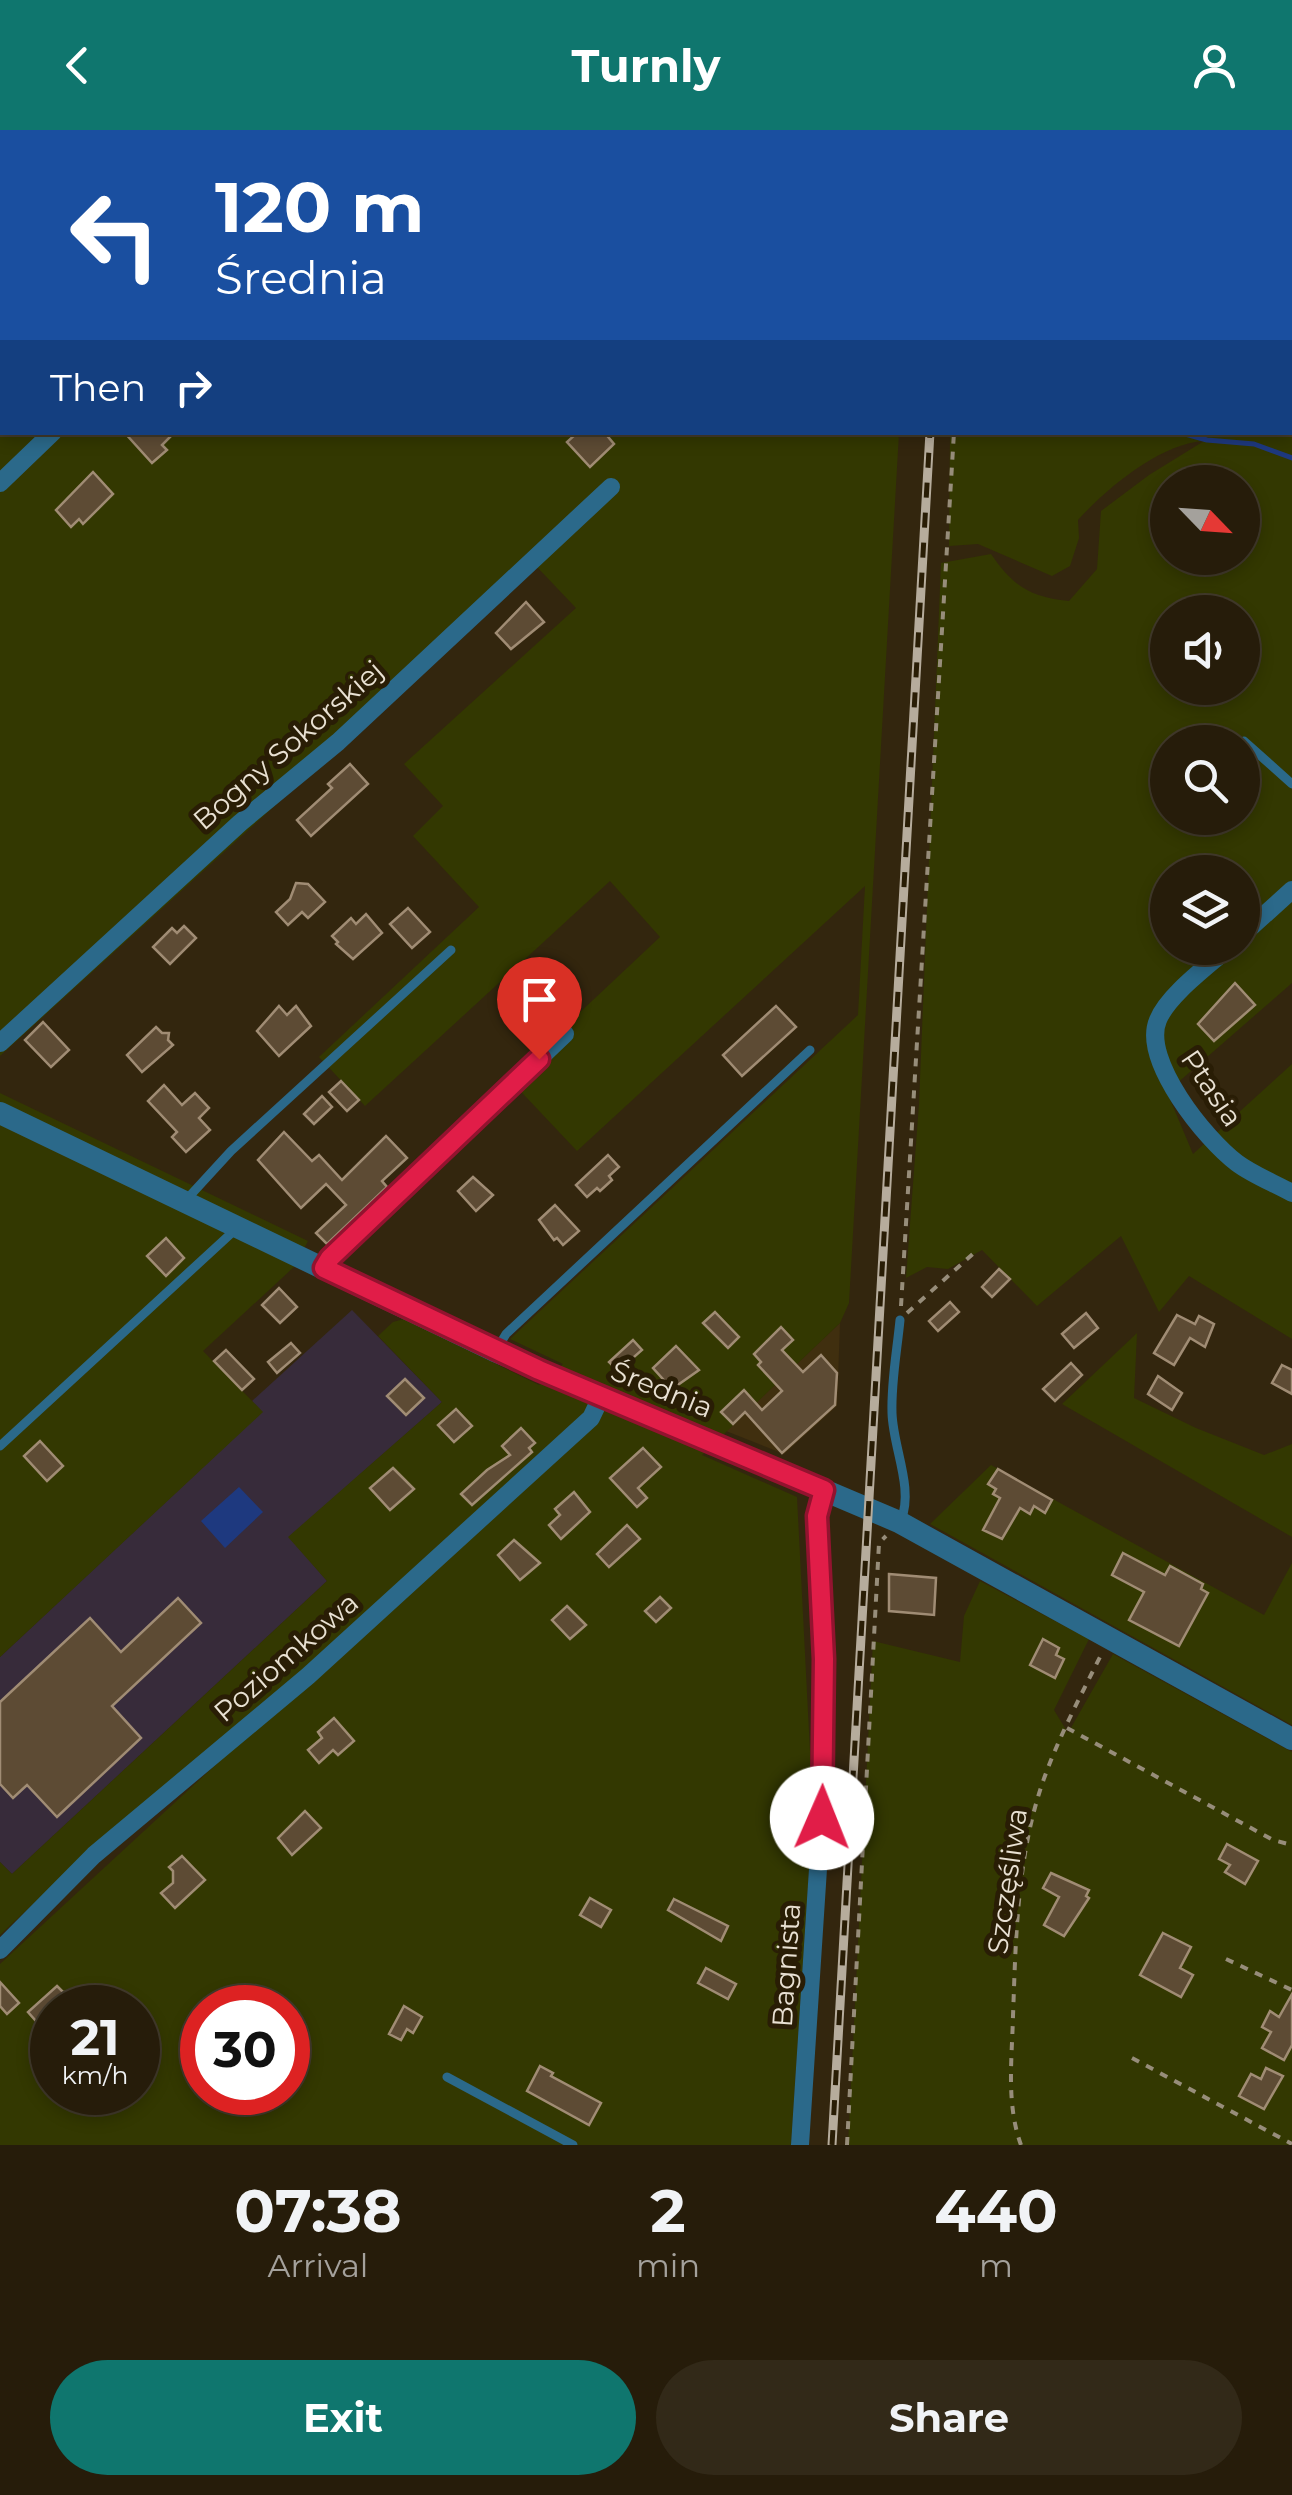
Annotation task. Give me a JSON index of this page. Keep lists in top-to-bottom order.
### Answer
{
  "streets": {
    "street": [
      "Bogny Sokorskiej",
      "Ptasia",
      "Średnia",
      "Poziomkowa",
      "Bagnista"
    ],
    "path": ["Szczęśliwa"]
  },
  "crossings": [
    ["Średnia", "Poziomkowa"],
    ["Średnia", "Szczęśliwa"],
    ["Średnia", "Bagnista"]
  ],
  "north": "bottom right",
  "page": {
    "header": "Turnly",
    "turn": ["120 m", "Średnia"],
    "then": "Then",
    "speed": "21 km/h",
    "limit": "30",
    "eta": [
      "07:38",
      "Arrival",
      "2",
      "min",
      "440",
      "m"
    ],
    "buttons": ["Exit", "Share"]
  }
}
